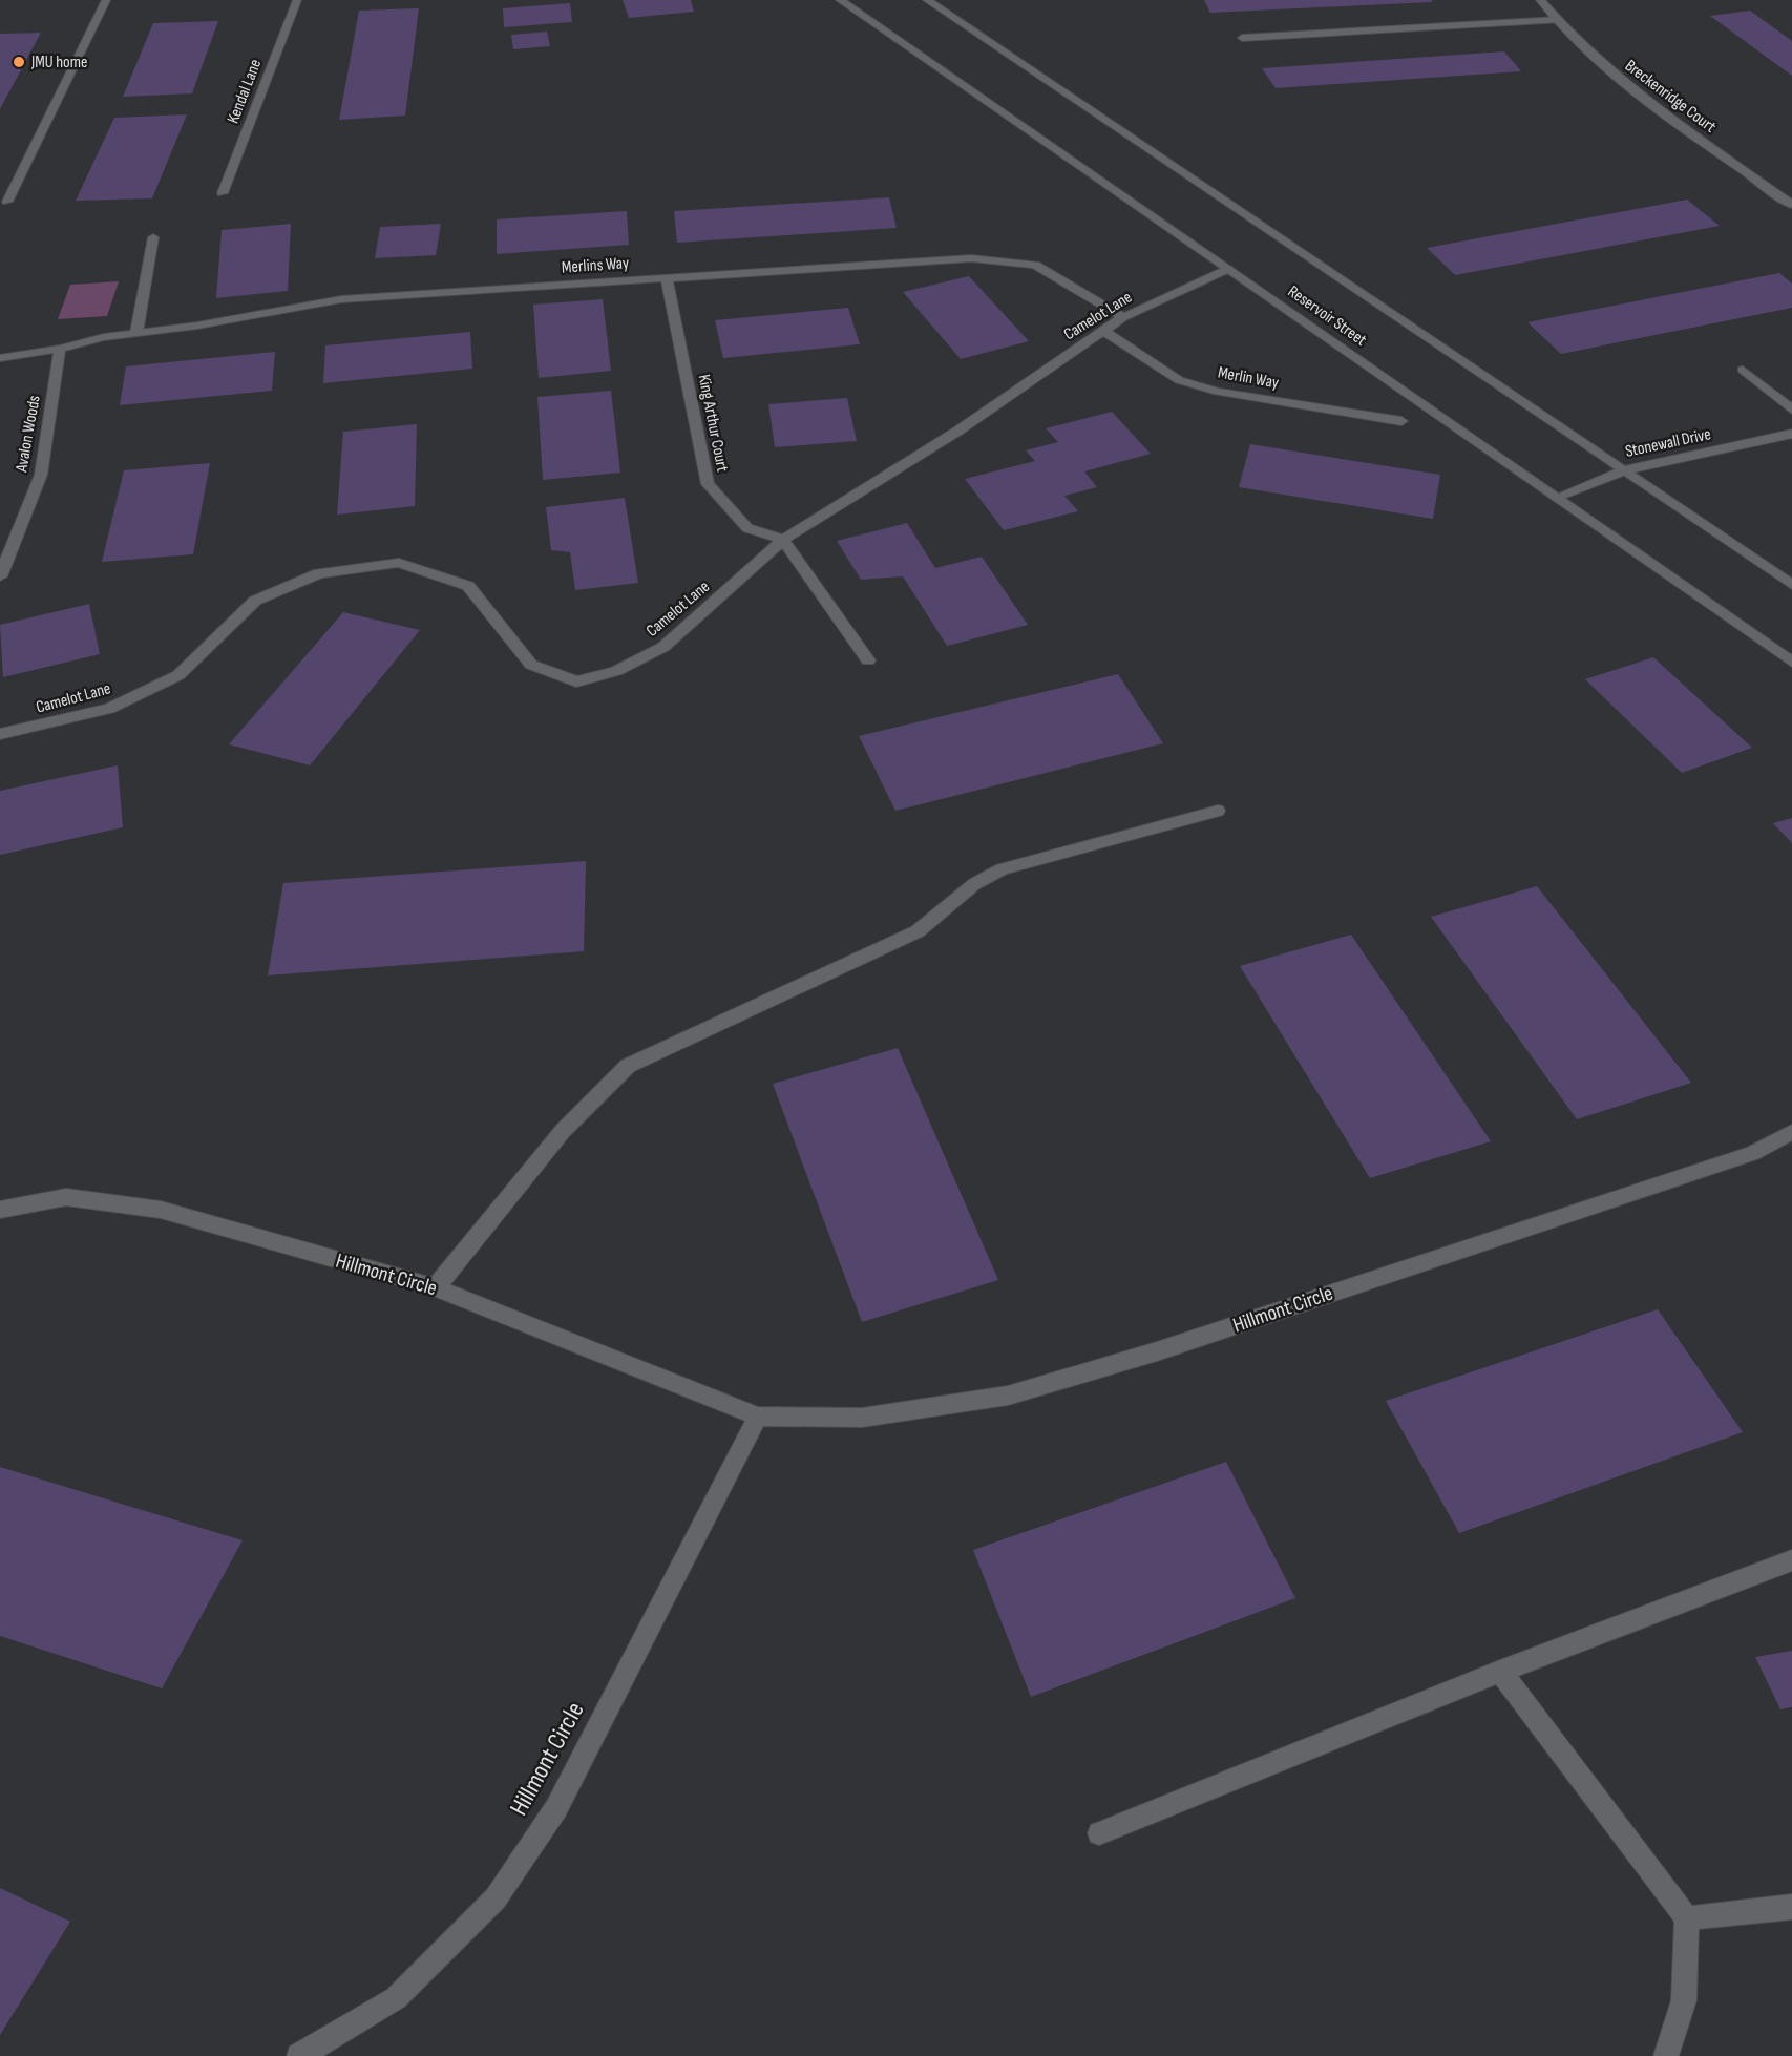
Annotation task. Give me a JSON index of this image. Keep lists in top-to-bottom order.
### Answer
{
  "streets": {
    "street": [
      "Kendal Lane",
      "Breckenridge Court",
      "Merlins Way",
      "Camelot Lane",
      "Reservoir Street",
      "Merlin Way",
      "King Arthur Court",
      "Avalon Woods",
      "Stonewall Drive",
      "Hillmont Circle"
    ]
  },
  "crossings": [
    ["Merlins Way", "Camelot Lane"],
    ["Merlins Way", "King Arthur Court"],
    ["Merlins Way", "Avalon Woods"],
    ["Camelot Lane", "Reservoir Street"],
    ["Camelot Lane", "Merlin Way"],
    ["Camelot Lane", "King Arthur Court"],
    ["Reservoir Street", "Stonewall Drive"]
  ],
  "places": ["JMU home"]
}
